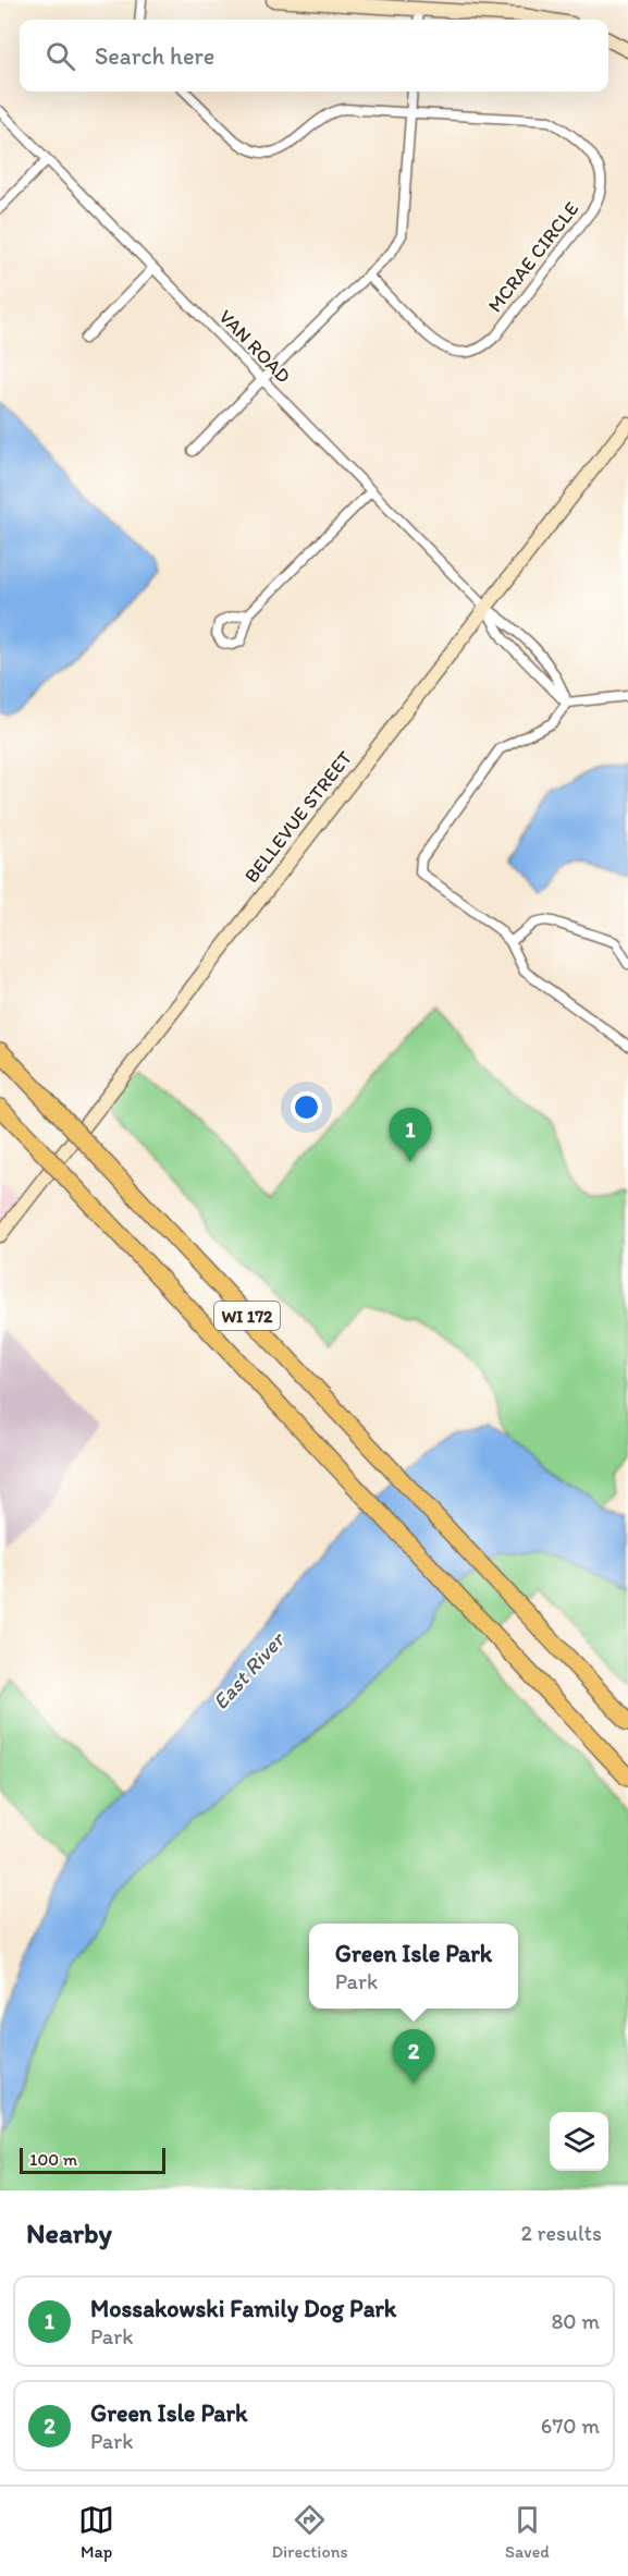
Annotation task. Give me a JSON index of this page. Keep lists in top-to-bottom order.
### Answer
{
  "streets": {
    "highway": ["WI 172"],
    "street": ["MCRAE CIRCLE", "VAN ROAD", "BELLEVUE STREET"]
  },
  "crossings": [
    ["VAN ROAD", "BELLEVUE STREET"]
  ],
  "water": ["East River"],
  "scale_bar": "100 m",
  "page": {
    "search": "Search here",
    "pins": ["1", "2"],
    "popup": ["Green Isle Park", "Park"],
    "scale": "100 m",
    "heading": ["Nearby", "2 results"],
    "list": [
      {
        "mark": "1",
        "name": "Mossakowski Family Dog Park",
        "note": "Park",
        "value": "80 m"
      },
      {
        "mark": "2",
        "name": "Green Isle Park",
        "note": "Park",
        "value": "670 m"
      }
    ],
    "nav": ["Map", "Directions", "Saved"]
  }
}
